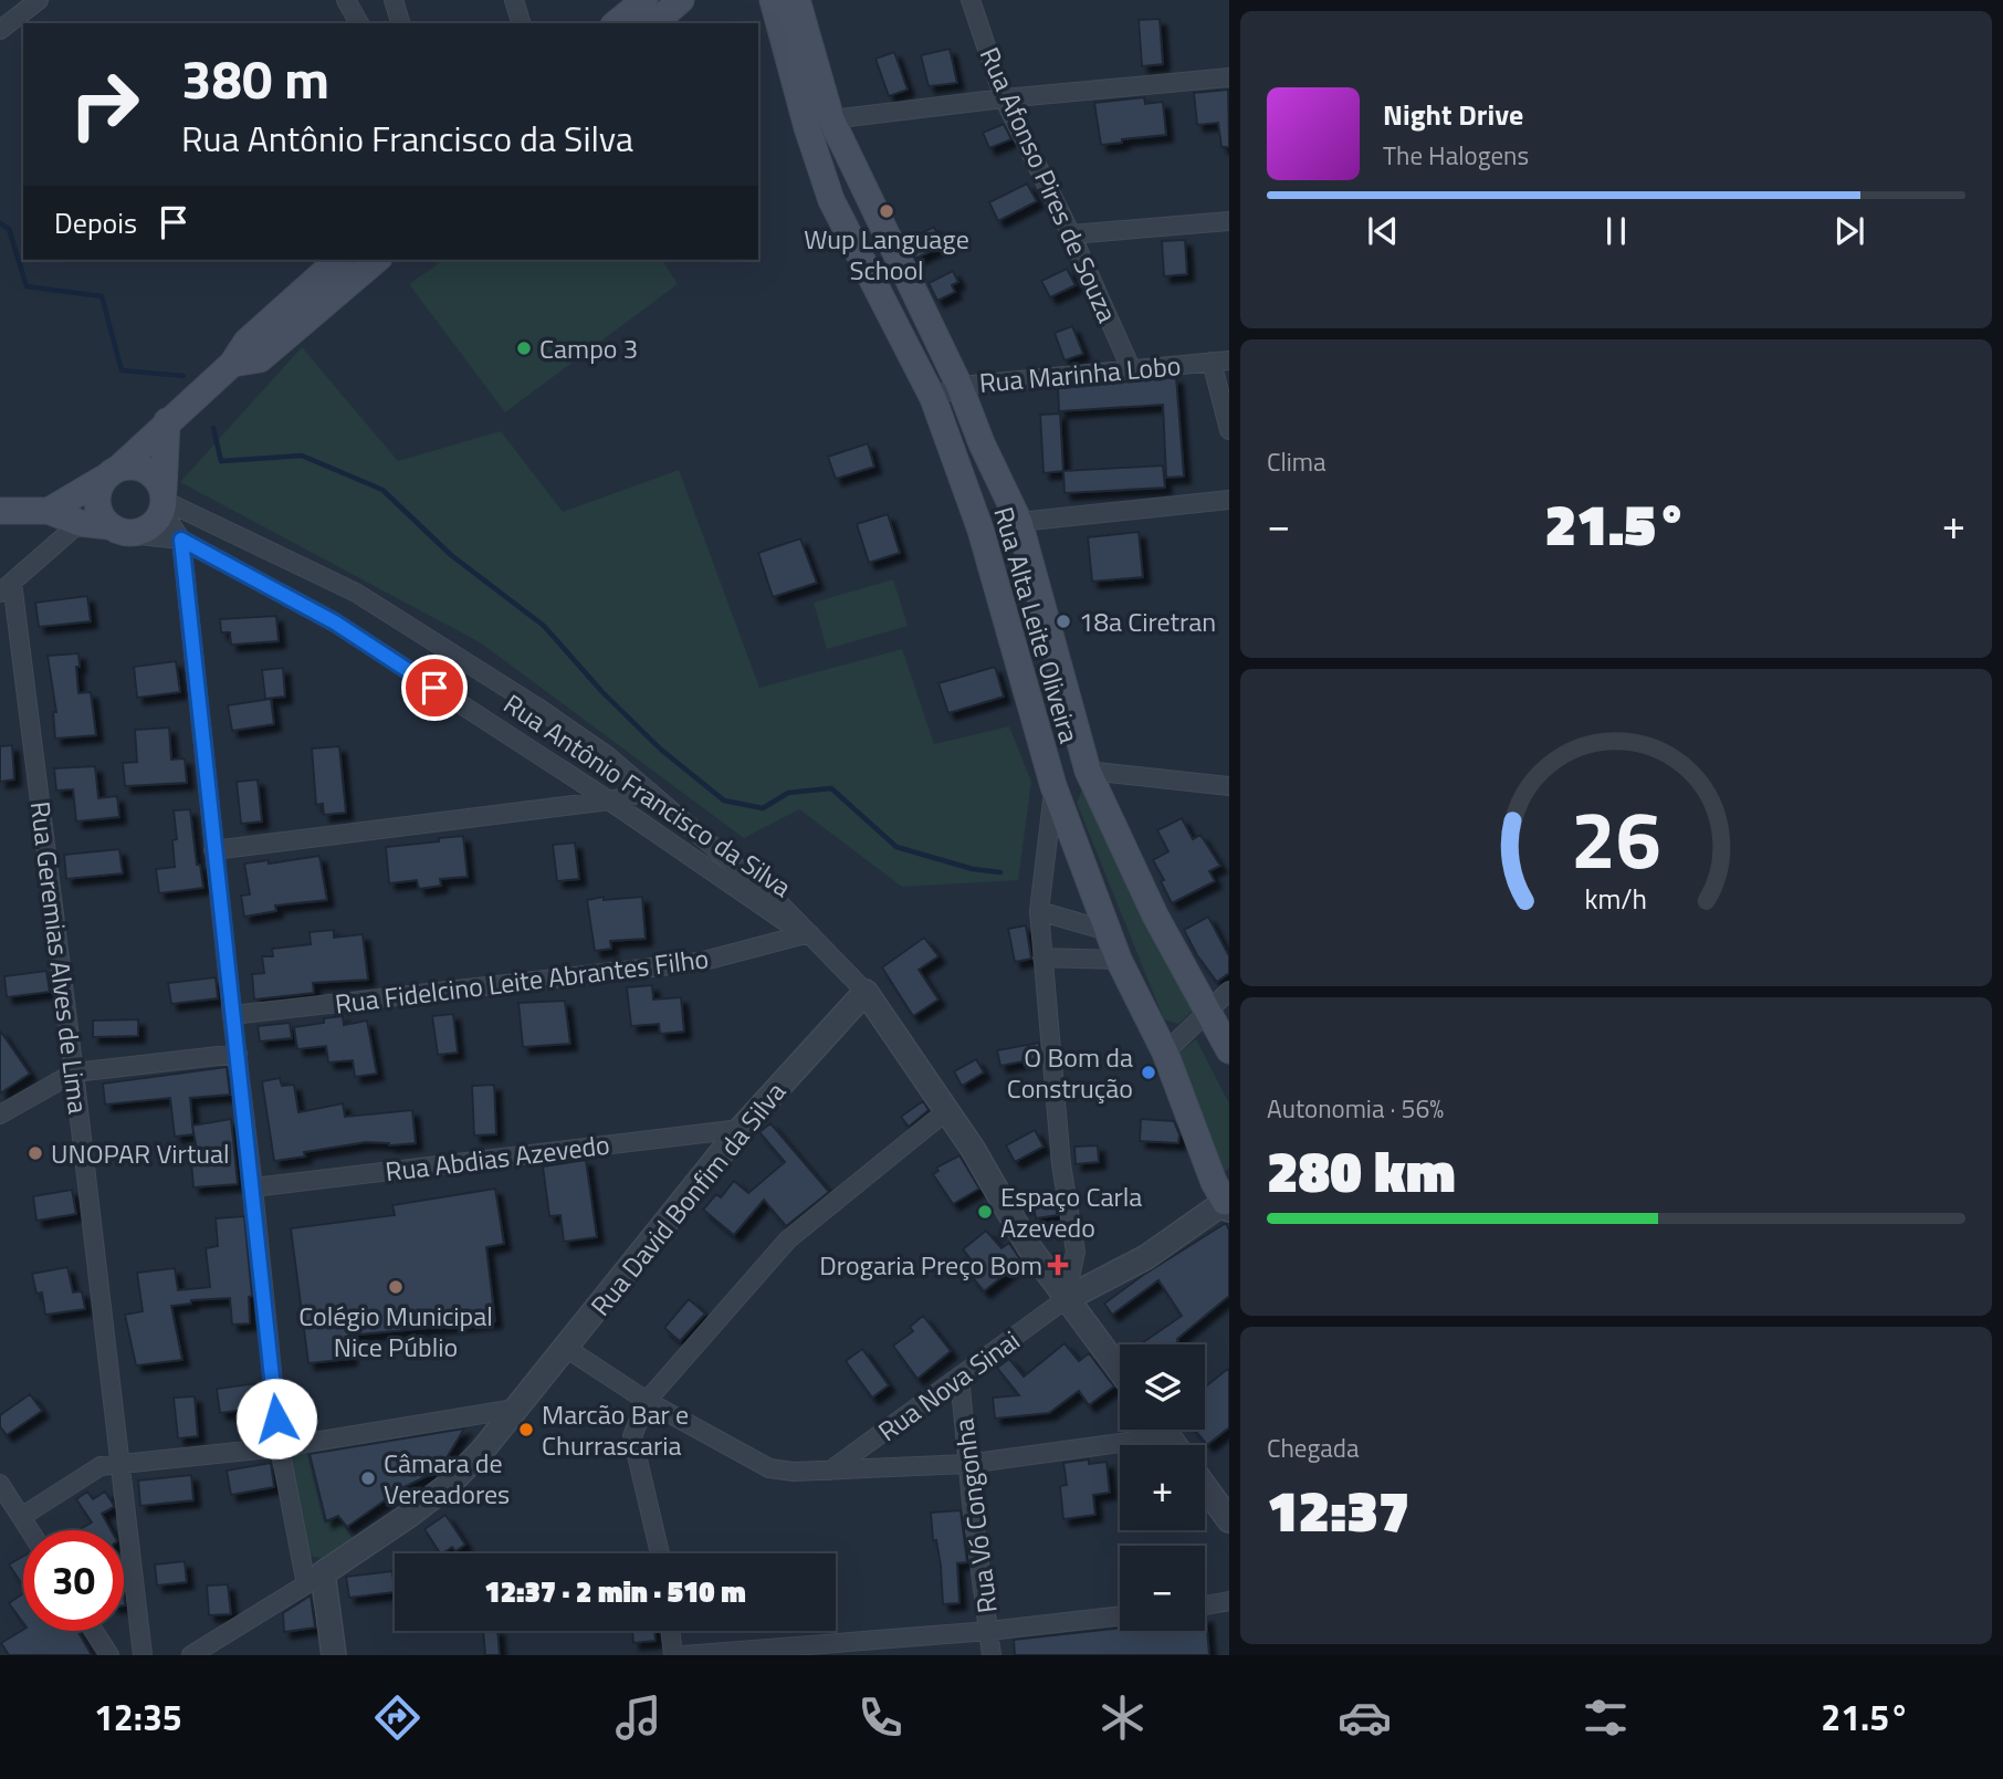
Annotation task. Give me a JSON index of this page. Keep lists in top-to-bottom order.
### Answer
{
  "streets": {
    "main road": ["Rua Alta Leite Oliveira", "Rua Antônio Francisco da Silva"],
    "street": [
      "Rua Afonso Pires de Souza",
      "Rua Marinha Lobo",
      "Rua Geremias Alves de Lima",
      "Rua Fidelcino Leite Abrantes Filho",
      "Rua Abdias Azevedo",
      "Rua David Bonfim da Silva",
      "Rua Nova Sinai",
      "Rua Vó Congonha"
    ]
  },
  "crossings": [
    ["Rua Afonso Pires de Souza", "Rua Marinha Lobo"],
    ["Rua Marinha Lobo", "Rua Alta Leite Oliveira"],
    ["Rua Alta Leite Oliveira", "Rua Antônio Francisco da Silva"],
    ["Rua Alta Leite Oliveira", "Rua Nova Sinai"],
    ["Rua Antônio Francisco da Silva", "Rua Fidelcino Leite Abrantes Filho"],
    ["Rua Antônio Francisco da Silva", "Rua David Bonfim da Silva"],
    ["Rua Antônio Francisco da Silva", "Rua Nova Sinai"],
    ["Rua Abdias Azevedo", "Rua David Bonfim da Silva"],
    ["Rua Nova Sinai", "Rua Vó Congonha"]
  ],
  "places": {
    "other": [
      "Wup Language School",
      "Campo 3",
      "18a Ciretran",
      "O Bom da Construção",
      "UNOPAR Virtual",
      "Espaço Carla Azevedo",
      "Colégio Municipal Nice Públio",
      "Marcão Bar e Churrascaria",
      "Câmara de Vereadores"
    ],
    "health": ["Drogaria Preço Bom"]
  },
  "page": {
    "turn": ["380 m", "Rua Antônio Francisco da Silva"],
    "song": ["Night Drive", "The Halogens"],
    "then": "Depois",
    "tile": [
      "Clima",
      ["Autonomia · 56%", "280 km"],
      ["Chegada", "12:37"]
    ],
    "heat": ["−", "21.5°", "+"],
    "map_buttons": ["+", "−"],
    "limit": "30",
    "trip": "12:37 · 2 min · 510 m",
    "tabs": ["12:35", "21.5°"],
    "gauge": ["26", "km/h"]
  }
}
